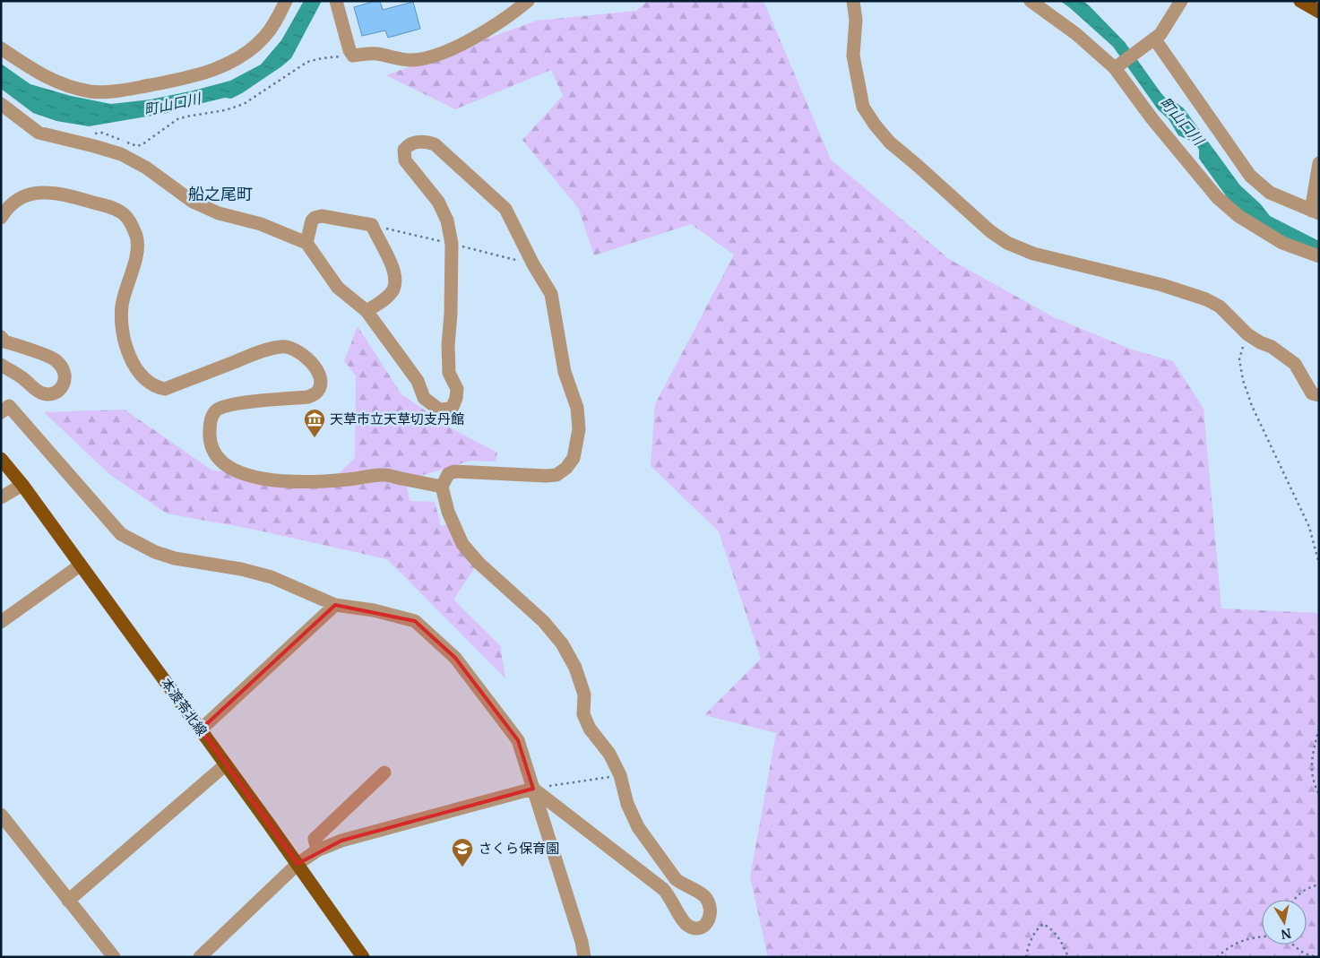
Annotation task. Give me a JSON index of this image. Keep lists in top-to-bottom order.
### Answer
{
  "streets": {
    "main road": ["本渡苓北線"]
  },
  "districts": ["船之尾町"],
  "water": ["町山口川"],
  "places": {
    "museum": ["天草市立天草切支丹館"],
    "school or university": ["さくら保育園"]
  },
  "north": "bottom"
}
